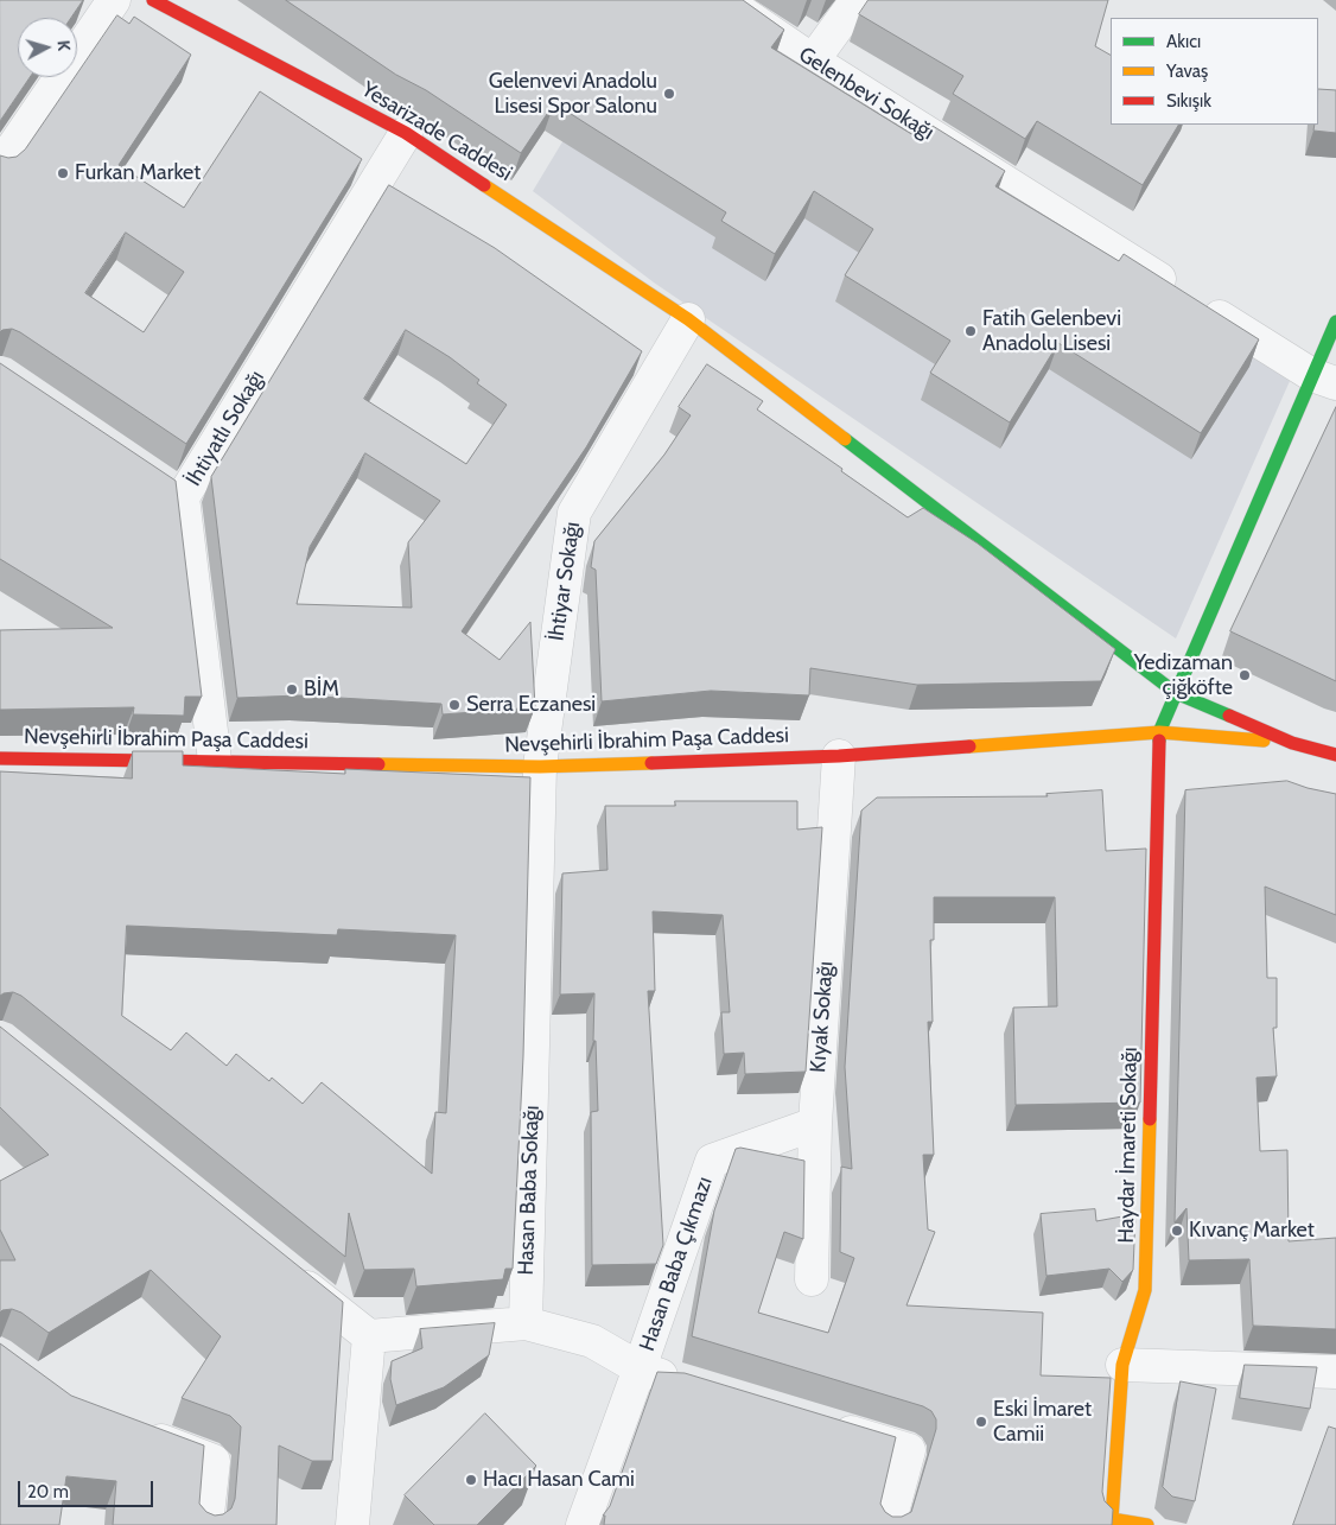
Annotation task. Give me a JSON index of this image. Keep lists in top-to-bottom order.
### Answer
{
  "streets": {
    "street": [
      "Gelenbevi Sokağı",
      "Yesarizade Caddesi",
      "İhtiyatlı Sokağı",
      "İhtiyar Sokağı",
      "Nevşehirli İbrahim Paşa Caddesi",
      "Kıyak Sokağı",
      "Haydar İmareti Sokağı",
      "Hasan Baba Sokağı",
      "Hasan Baba Çıkmazı"
    ]
  },
  "crossings": [
    ["Yesarizade Caddesi", "İhtiyatlı Sokağı"],
    ["Yesarizade Caddesi", "İhtiyar Sokağı"],
    ["Yesarizade Caddesi", "Nevşehirli İbrahim Paşa Caddesi"],
    ["İhtiyatlı Sokağı", "Nevşehirli İbrahim Paşa Caddesi"],
    ["İhtiyar Sokağı", "Nevşehirli İbrahim Paşa Caddesi"],
    ["İhtiyar Sokağı", "Hasan Baba Sokağı"],
    ["Nevşehirli İbrahim Paşa Caddesi", "Kıyak Sokağı"],
    ["Nevşehirli İbrahim Paşa Caddesi", "Haydar İmareti Sokağı"],
    ["Nevşehirli İbrahim Paşa Caddesi", "Hasan Baba Sokağı"],
    ["Kıyak Sokağı", "Hasan Baba Çıkmazı"]
  ],
  "places": [
    "Gelenvevi Anadolu Lisesi Spor Salonu",
    "Furkan Market",
    "Fatih Gelenbevi Anadolu Lisesi",
    "Yedizaman çiğköfte",
    "BİM",
    "Serra Eczanesi",
    "Kıvanç Market",
    "Eski İmaret Camii",
    "Hacı Hasan Cami"
  ],
  "legend": ["Akıcı", "Yavaş", "Sıkışık"],
  "scale_bar": "20 m",
  "north": "right"
}
